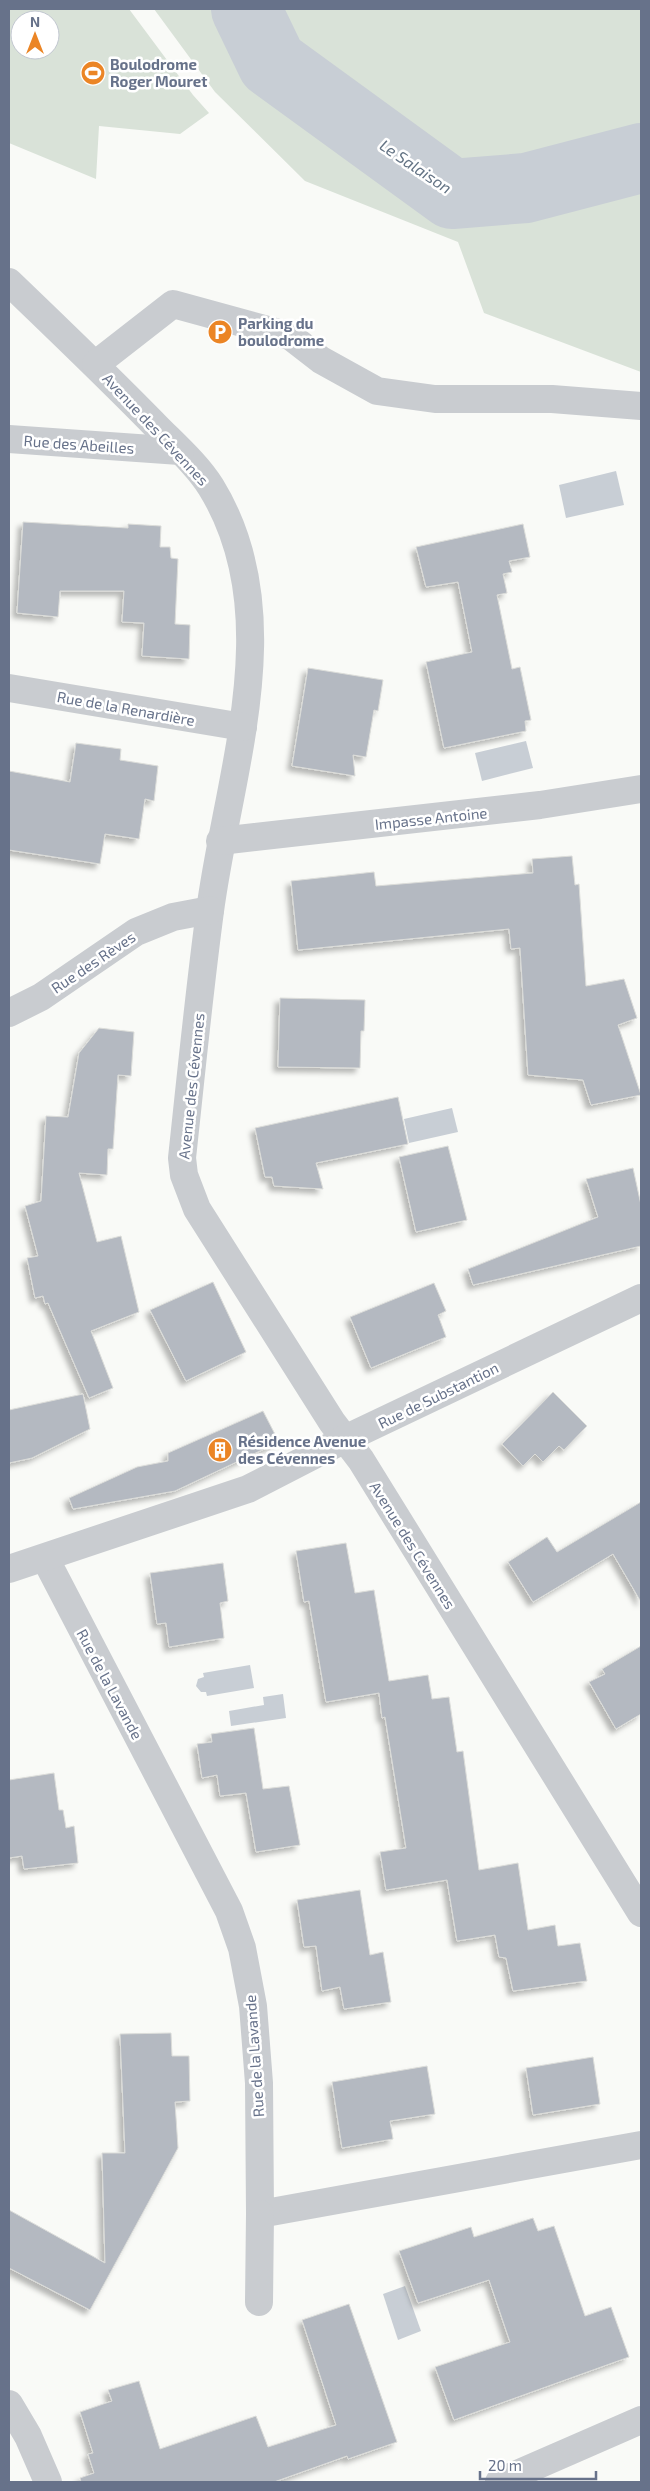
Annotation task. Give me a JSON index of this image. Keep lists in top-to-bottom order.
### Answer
{
  "streets": {
    "street": [
      "Avenue des Cévennes",
      "Rue des Abeilles",
      "Rue de la Renardière",
      "Impasse Antoine",
      "Rue des Rèves",
      "Rue de Substantion",
      "Rue de la Lavande"
    ]
  },
  "crossings": [
    ["Avenue des Cévennes", "Rue des Abeilles"],
    ["Avenue des Cévennes", "Rue de la Renardière"],
    ["Avenue des Cévennes", "Impasse Antoine"],
    ["Avenue des Cévennes", "Rue des Rèves"],
    ["Avenue des Cévennes", "Rue de Substantion"],
    ["Rue de Substantion", "Rue de la Lavande"]
  ],
  "water": ["Le Salaison"],
  "places": {
    "sports": ["Boulodrome Roger Mouret"],
    "parking": ["Parking du boulodrome"],
    "building": ["Résidence Avenue des Cévennes"]
  },
  "scale_bar": "20 m",
  "north": "top"
}
